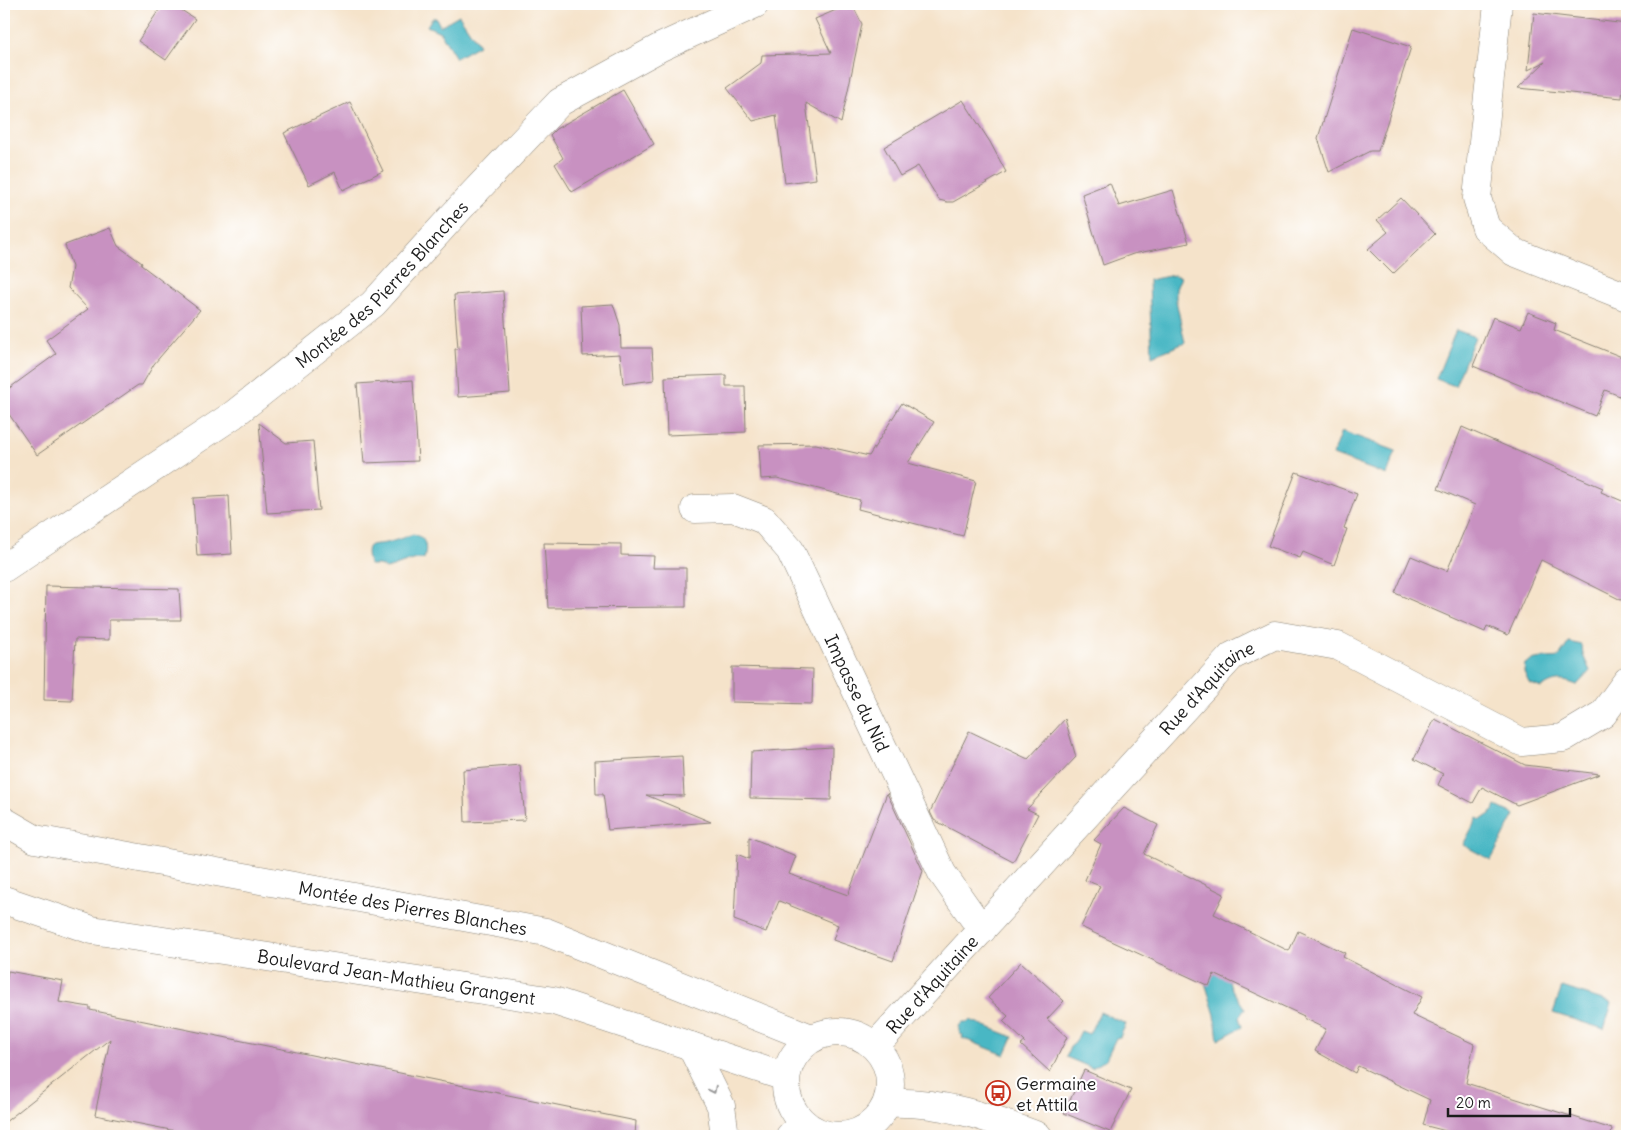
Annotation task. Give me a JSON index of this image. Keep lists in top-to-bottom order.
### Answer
{
  "streets": {
    "street": [
      "Montée des Pierres Blanches",
      "Rue d'Aquitaine",
      "Impasse du Nid",
      "Boulevard Jean-Mathieu Grangent"
    ]
  },
  "crossings": [
    ["Montée des Pierres Blanches", "Rue d'Aquitaine"],
    ["Montée des Pierres Blanches", "Boulevard Jean-Mathieu Grangent"],
    ["Rue d'Aquitaine", "Impasse du Nid"],
    ["Rue d'Aquitaine", "Boulevard Jean-Mathieu Grangent"]
  ],
  "places": {
    "bus stop": ["Germaine et Attila"]
  },
  "scale_bar": "20 m"
}
